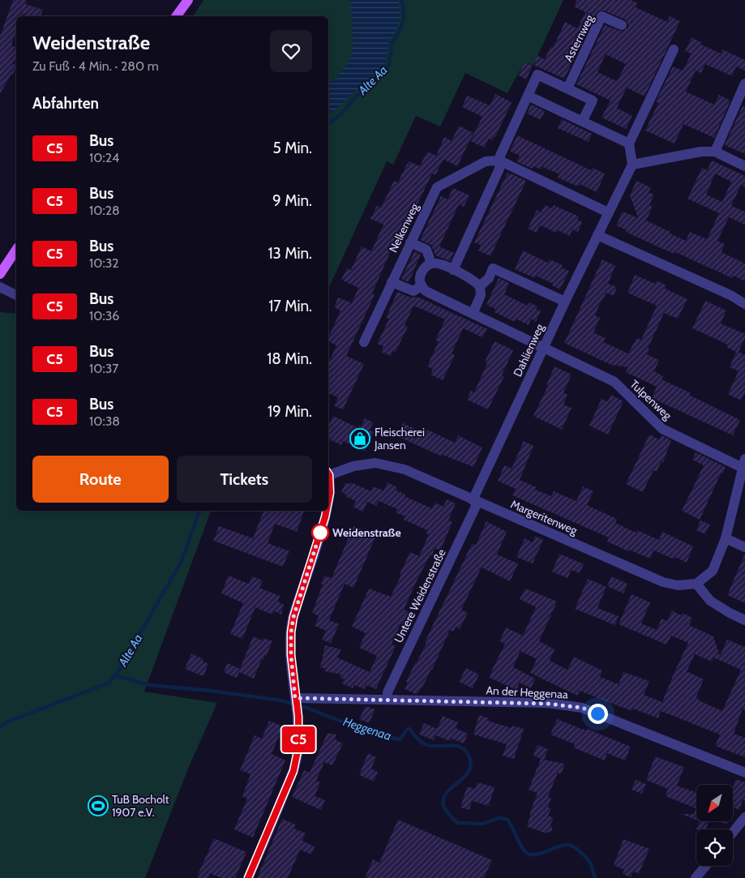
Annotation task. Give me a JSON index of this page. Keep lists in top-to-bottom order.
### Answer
{
  "streets": {
    "street": [
      "Asternweg",
      "Nelkenweg",
      "Dahlienweg",
      "Tulpenweg",
      "Margeritenweg",
      "Untere Weidenstraße",
      "An der Heggenaa"
    ]
  },
  "crossings": [
    ["Dahlienweg", "Tulpenweg"],
    ["Dahlienweg", "Margeritenweg"],
    ["Dahlienweg", "Untere Weidenstraße"],
    ["Margeritenweg", "Untere Weidenstraße"],
    ["Untere Weidenstraße", "An der Heggenaa"]
  ],
  "water": ["Alte Aa", "Heggenaa"],
  "places": {
    "shop": ["Fleischerei Jansen"],
    "other": ["Weidenstraße"],
    "sports": ["TuB Bocholt 1907 e.V."]
  },
  "lines": ["bus line C5"],
  "north": "bottom left",
  "page": {
    "on_map": "C5",
    "heading": [
      ["Weidenstraße", "Zu Fuß · 4 Min. · 280 m"],
      "Abfahrten"
    ],
    "list": [
      {
        "mark": "C5",
        "name": "Bus",
        "note": "10:24",
        "value": "5 Min."
      },
      {
        "mark": "C5",
        "name": "Bus",
        "note": "10:28",
        "value": "9 Min."
      },
      {
        "mark": "C5",
        "name": "Bus",
        "note": "10:32",
        "value": "13 Min."
      },
      {
        "mark": "C5",
        "name": "Bus",
        "note": "10:36",
        "value": "17 Min."
      },
      {
        "mark": "C5",
        "name": "Bus",
        "note": "10:37",
        "value": "18 Min."
      },
      {
        "mark": "C5",
        "name": "Bus",
        "note": "10:38",
        "value": "19 Min."
      }
    ],
    "buttons": ["Route", "Tickets"]
  }
}
